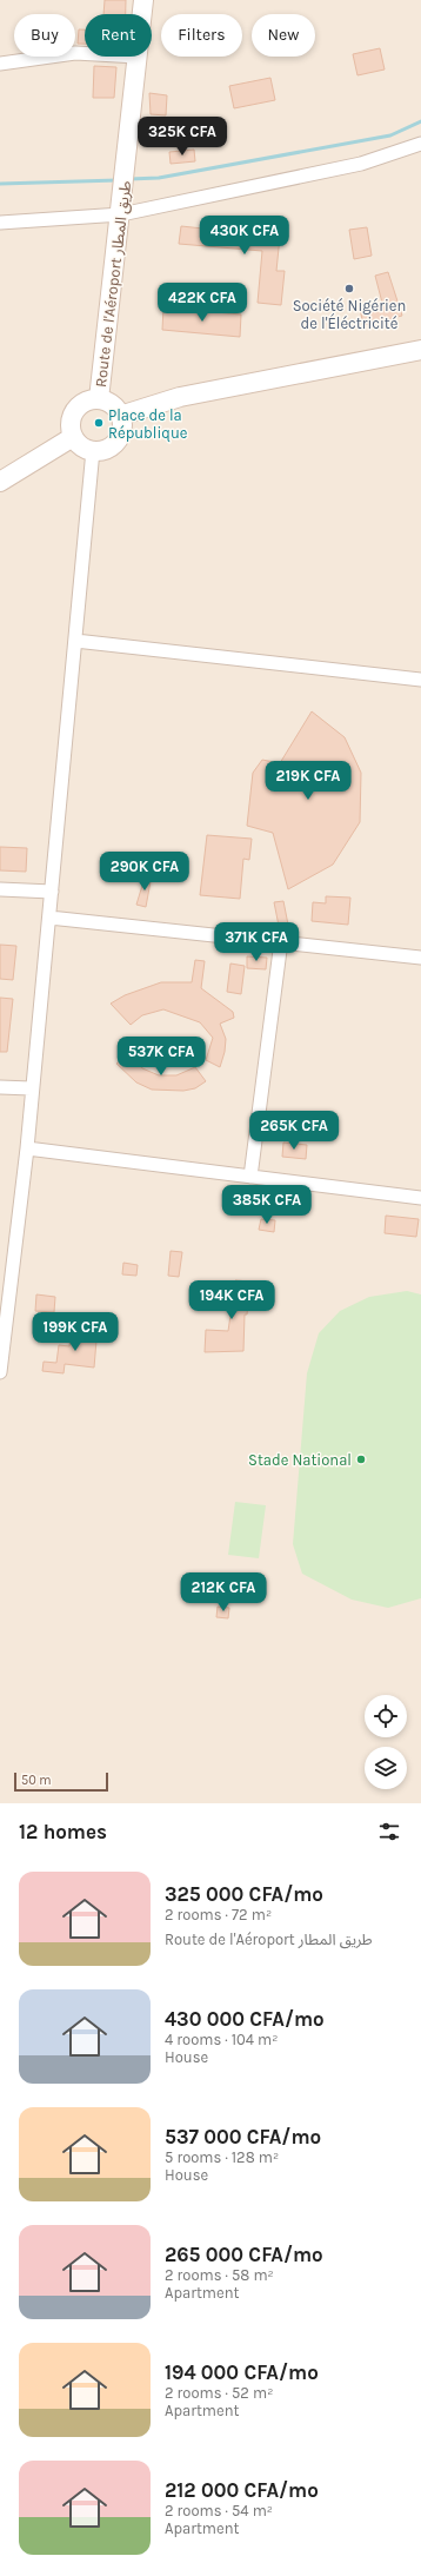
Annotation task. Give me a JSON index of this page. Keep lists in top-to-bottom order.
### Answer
{
  "streets": {
    "main road": ["Route de l'Aéroport طريق المطار"]
  },
  "places": ["Société Nigérien de l'Éléctricité", "Place de la République", "Stade National"],
  "scale_bar": "50 m",
  "page": {
    "chip": [
      "Buy",
      "Rent",
      "Filters",
      "New"
    ],
    "price": [
      "325K CFA",
      "430K CFA",
      "422K CFA",
      "219K CFA",
      "290K CFA",
      "371K CFA",
      "537K CFA",
      "265K CFA",
      "385K CFA",
      "194K CFA",
      "199K CFA",
      "212K CFA"
    ],
    "scale": "50 m",
    "heading": "12 homes",
    "list": [
      {
        "name": "325 000 CFA/mo",
        "note": "2 rooms · 72 m² · Route de l'Aéroport طريق المطار"
      },
      {
        "name": "430 000 CFA/mo",
        "note": "4 rooms · 104 m² · House"
      },
      {
        "name": "537 000 CFA/mo",
        "note": "5 rooms · 128 m² · House"
      },
      {
        "name": "265 000 CFA/mo",
        "note": "2 rooms · 58 m² · Apartment"
      },
      {
        "name": "194 000 CFA/mo",
        "note": "2 rooms · 52 m² · Apartment"
      },
      {
        "name": "212 000 CFA/mo",
        "note": "2 rooms · 54 m² · Apartment"
      }
    ]
  }
}
